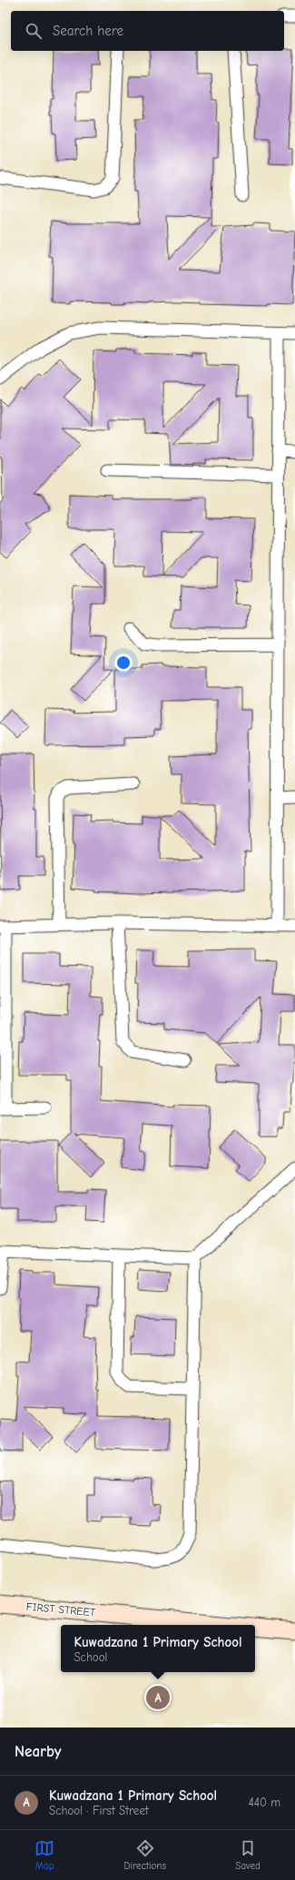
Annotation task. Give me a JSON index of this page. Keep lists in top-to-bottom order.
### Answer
{
  "streets": {
    "street": ["FIRST STREET"]
  },
  "page": {
    "search": "Search here",
    "popup": ["Kuwadzana 1 Primary School", "School"],
    "pins": "A",
    "heading": "Nearby",
    "list": [
      {
        "mark": "A",
        "name": "Kuwadzana 1 Primary School",
        "note": "School · First Street",
        "value": "440 m"
      }
    ],
    "nav": ["Map", "Directions", "Saved"]
  }
}
